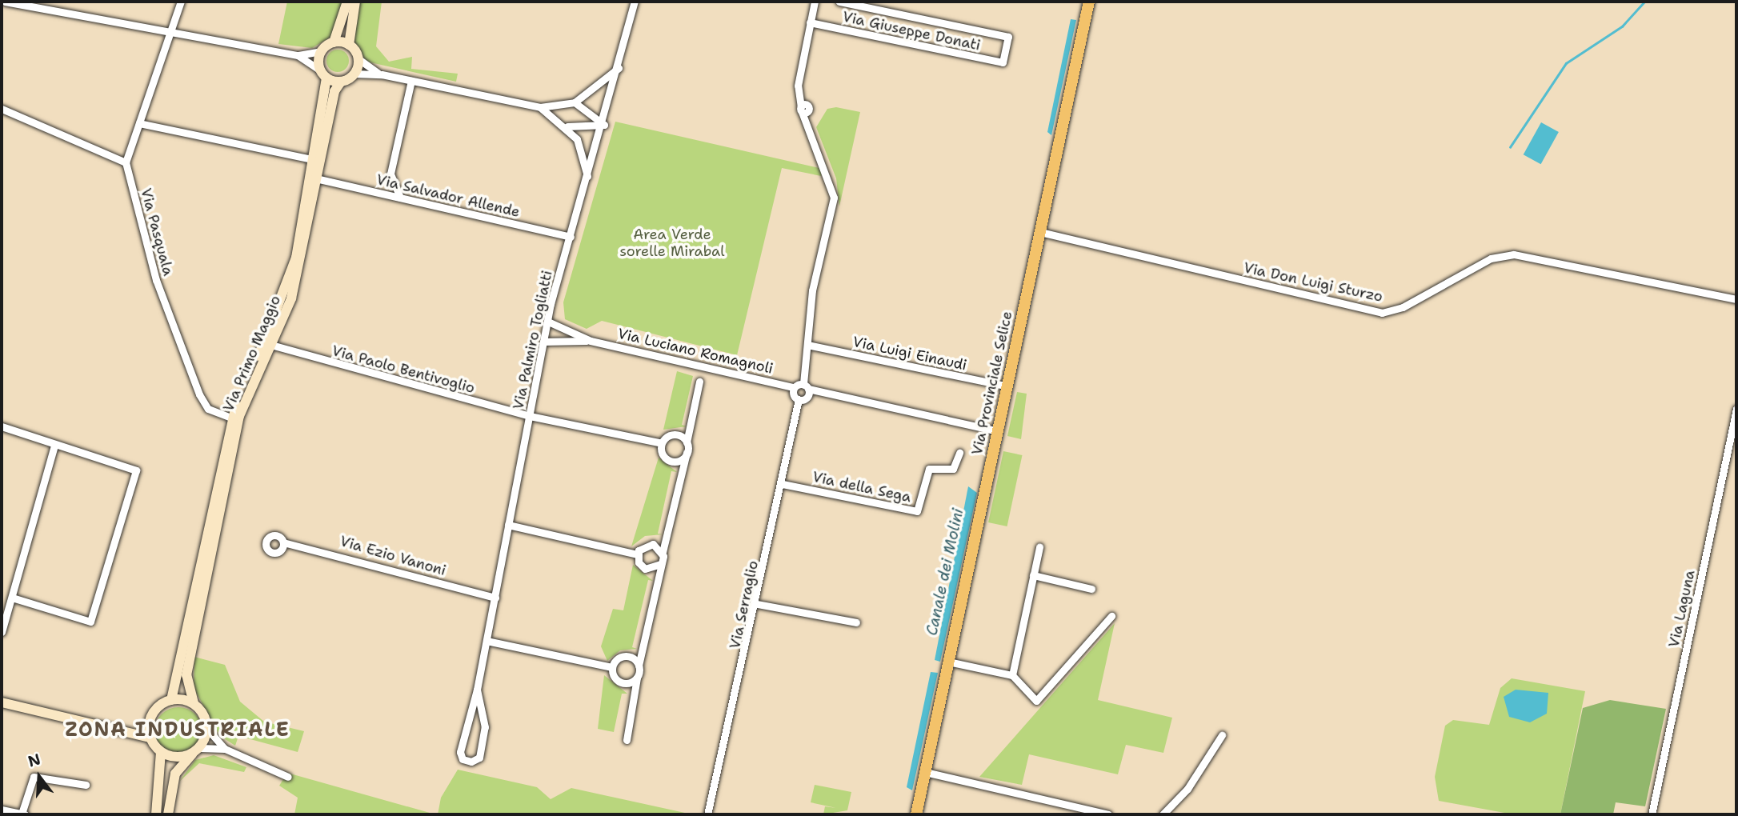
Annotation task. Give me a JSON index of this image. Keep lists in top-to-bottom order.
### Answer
{
  "streets": {
    "main road": ["Via Provinciale Selice"],
    "street": [
      "Via Giuseppe Donati",
      "Via Salvador Allende",
      "Via Pasquala",
      "Via Don Luigi Sturzo",
      "Via Palmiro Togliatti",
      "Via Luciano Romagnoli",
      "Via Primo Maggio",
      "Via Luigi Einaudi",
      "Via Paolo Bentivoglio",
      "Via della Sega",
      "Via Ezio Vanoni",
      "Via Serraglio",
      "Via Laguna"
    ]
  },
  "crossings": [
    ["Via Salvador Allende", "Via Palmiro Togliatti"],
    ["Via Salvador Allende", "Via Primo Maggio"],
    ["Via Pasquala", "Via Primo Maggio"],
    ["Via Don Luigi Sturzo", "Via Provinciale Selice"],
    ["Via Palmiro Togliatti", "Via Luciano Romagnoli"],
    ["Via Palmiro Togliatti", "Via Paolo Bentivoglio"],
    ["Via Palmiro Togliatti", "Via Ezio Vanoni"],
    ["Via Primo Maggio", "Via Paolo Bentivoglio"],
    ["Via Luigi Einaudi", "Via Provinciale Selice"],
    ["Via della Sega", "Via Serraglio"]
  ],
  "districts": ["ZONA INDUSTRIALE"],
  "water": ["Canale dei Molini"],
  "parks": ["Area Verde sorelle Mirabal"],
  "north": "top"
}
